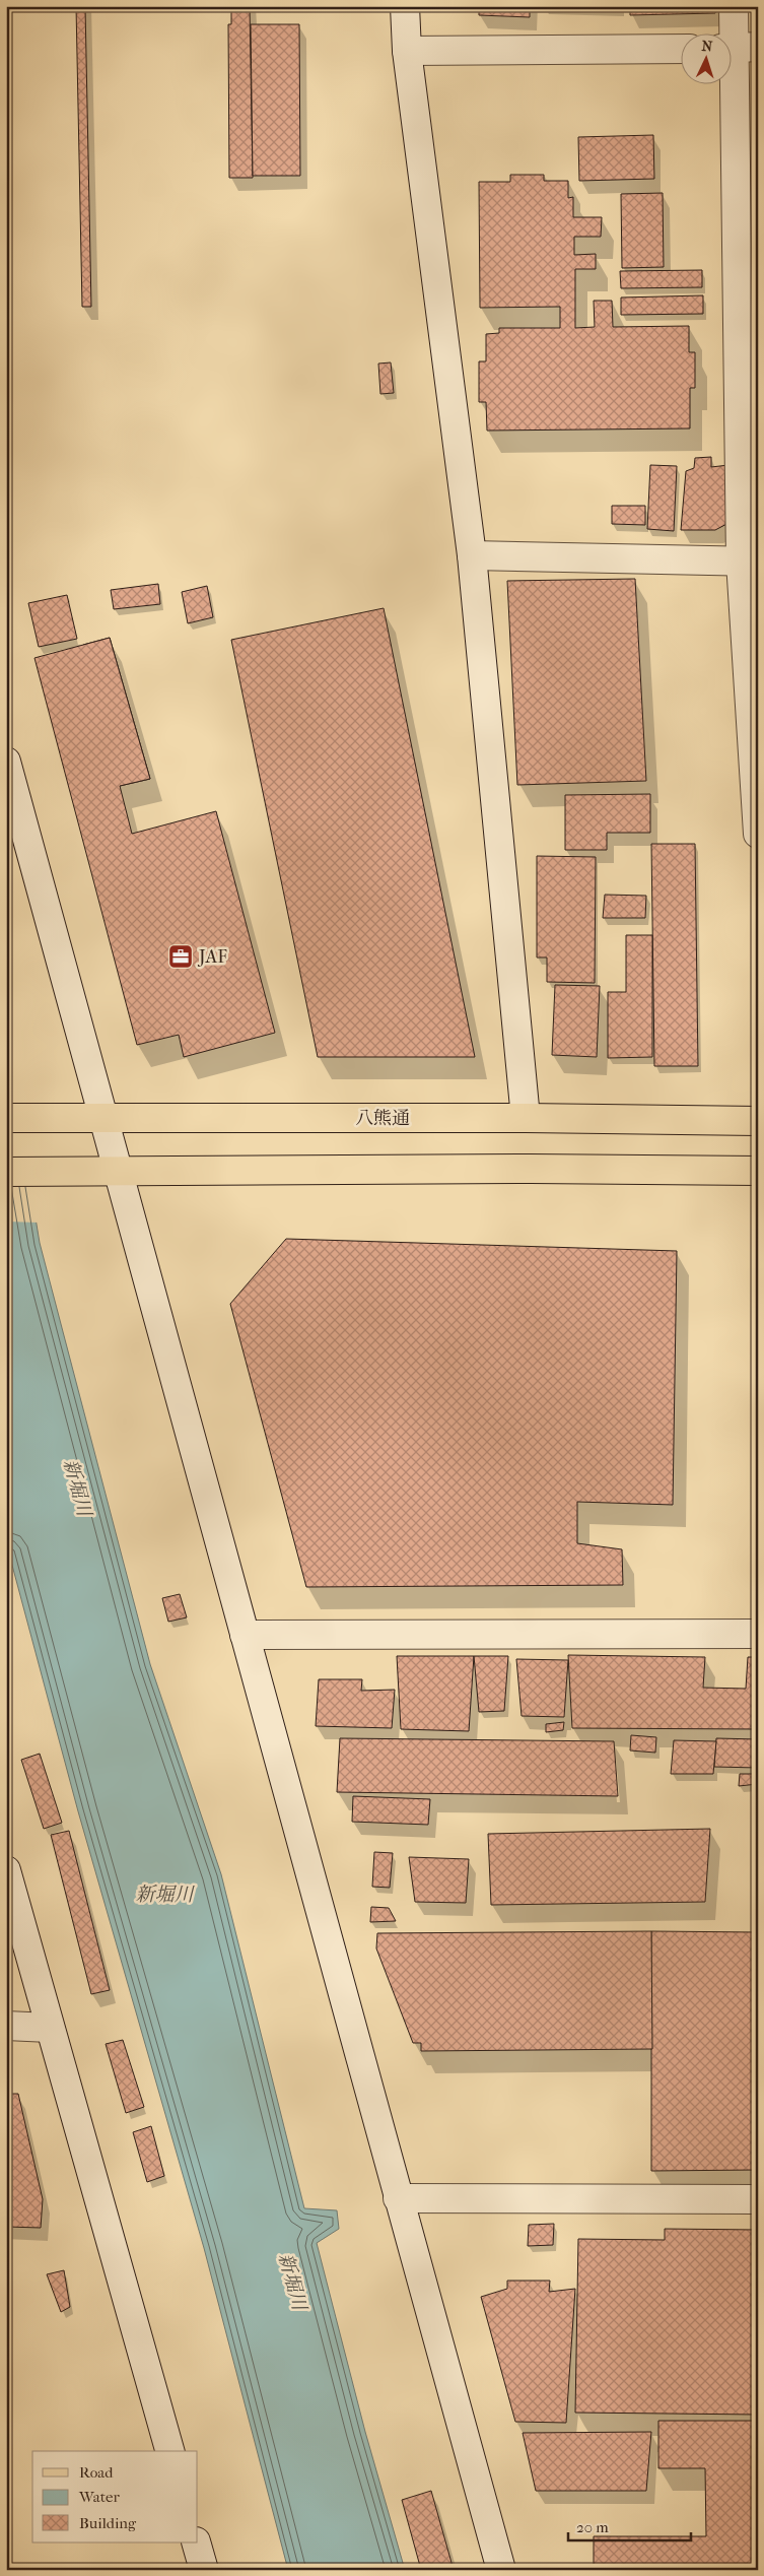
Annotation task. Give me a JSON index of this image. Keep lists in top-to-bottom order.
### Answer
{
  "streets": {
    "main road": ["八熊通"]
  },
  "water": ["新堀川"],
  "places": {
    "office": ["JAF"]
  },
  "legend": ["Road", "Water", "Building"],
  "scale_bar": "20 m",
  "north": "top"
}
